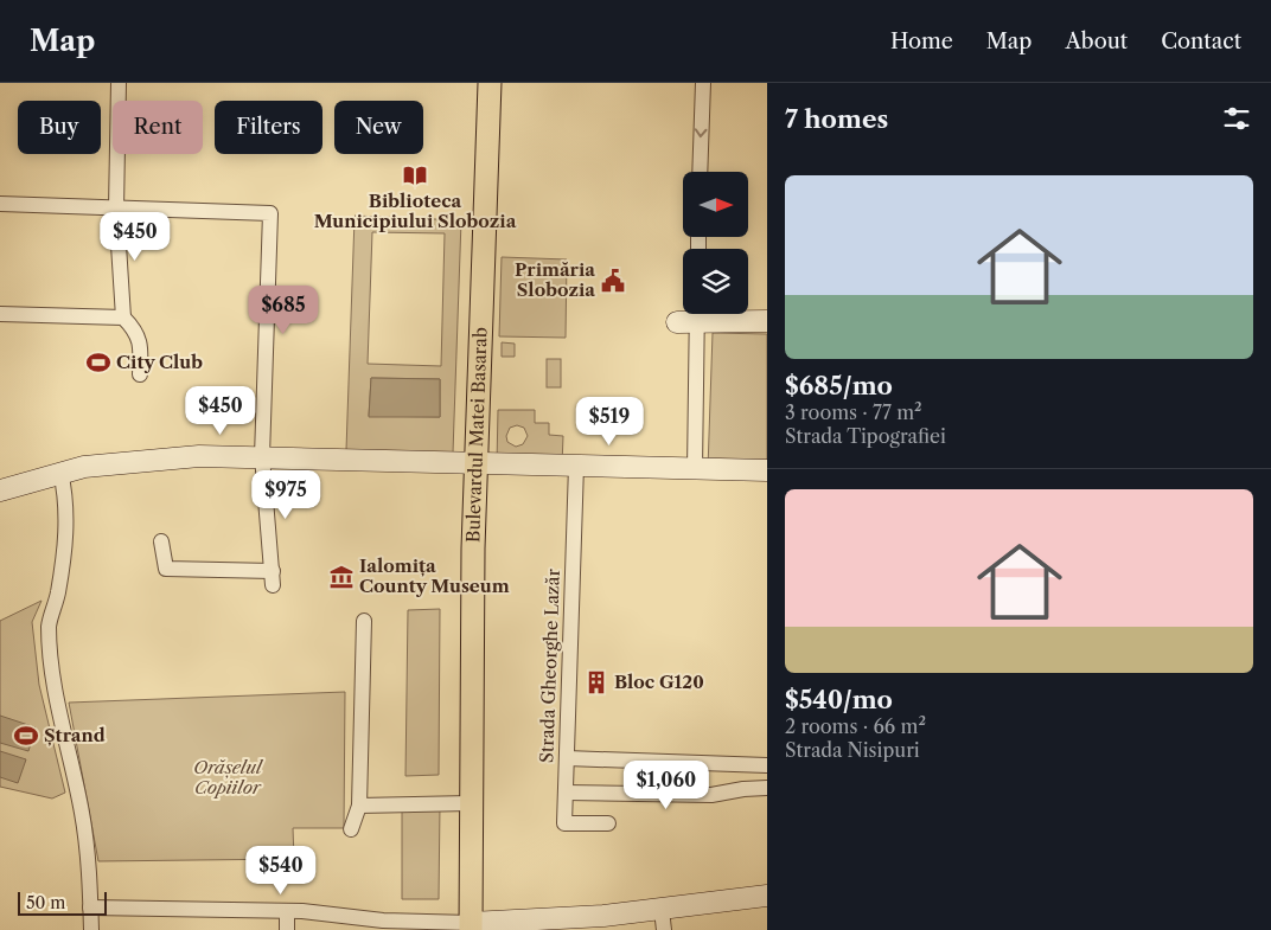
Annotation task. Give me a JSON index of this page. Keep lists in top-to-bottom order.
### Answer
{
  "streets": {
    "main road": ["Bulevardul Matei Basarab"],
    "street": ["Strada Gheorghe Lazăr"]
  },
  "parks": ["Orășelul Copiilor"],
  "places": {
    "library": ["Biblioteca Municipiului Slobozia"],
    "public building": ["Primăria Slobozia"],
    "sports": ["City Club", "Ștrand"],
    "museum": ["Ialomița County Museum"],
    "building": ["Bloc G120"]
  },
  "scale_bar": "50 m",
  "north": "right",
  "page": {
    "header": "Map",
    "nav": [
      "Home",
      "Map",
      "About",
      "Contact"
    ],
    "heading": "7 homes",
    "chip": [
      "Buy",
      "Rent",
      "Filters",
      "New"
    ],
    "list": [
      {
        "name": "$685/mo",
        "note": "3 rooms · 77 m² · Strada Tipografiei"
      },
      {
        "name": "$540/mo",
        "note": "2 rooms · 66 m² · Strada Nisipuri"
      }
    ],
    "price": [
      "$450",
      "$685",
      "$450",
      "$519",
      "$975",
      "$1,060",
      "$540"
    ],
    "scale": "50 m"
  }
}
